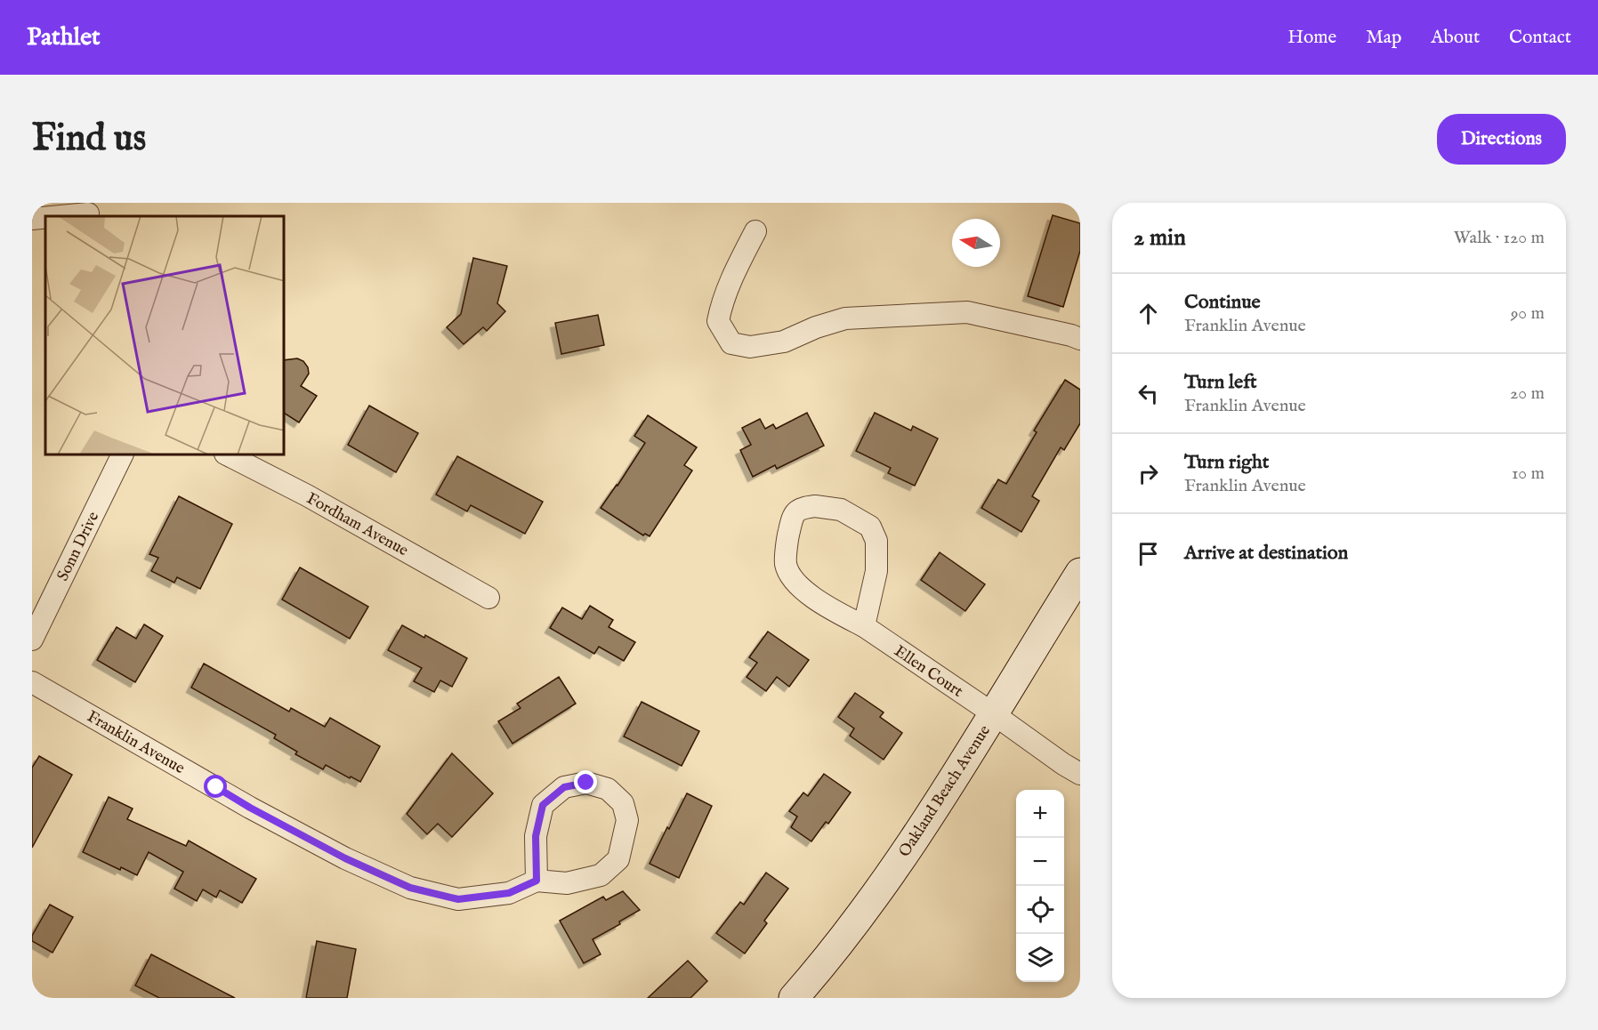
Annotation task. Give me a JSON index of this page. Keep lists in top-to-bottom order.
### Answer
{
  "streets": {
    "street": [
      "Fordham Avenue",
      "Sonn Drive",
      "Ellen Court",
      "Franklin Avenue",
      "Oakland Beach Avenue"
    ]
  },
  "crossings": [
    ["Ellen Court", "Oakland Beach Avenue"]
  ],
  "north": "left",
  "page": {
    "header": "Pathlet",
    "nav": [
      "Home",
      "Map",
      "About",
      "Contact"
    ],
    "buttons": "Directions",
    "title": "Find us",
    "heading": ["2 min", "Walk · 120 m"],
    "list": [
      ["Continue", "Franklin Avenue", "90 m"],
      ["Turn left", "Franklin Avenue", "20 m"],
      ["Turn right", "Franklin Avenue", "10 m"],
      "Arrive at destination"
    ],
    "map_buttons": ["+", "−"]
  }
}
